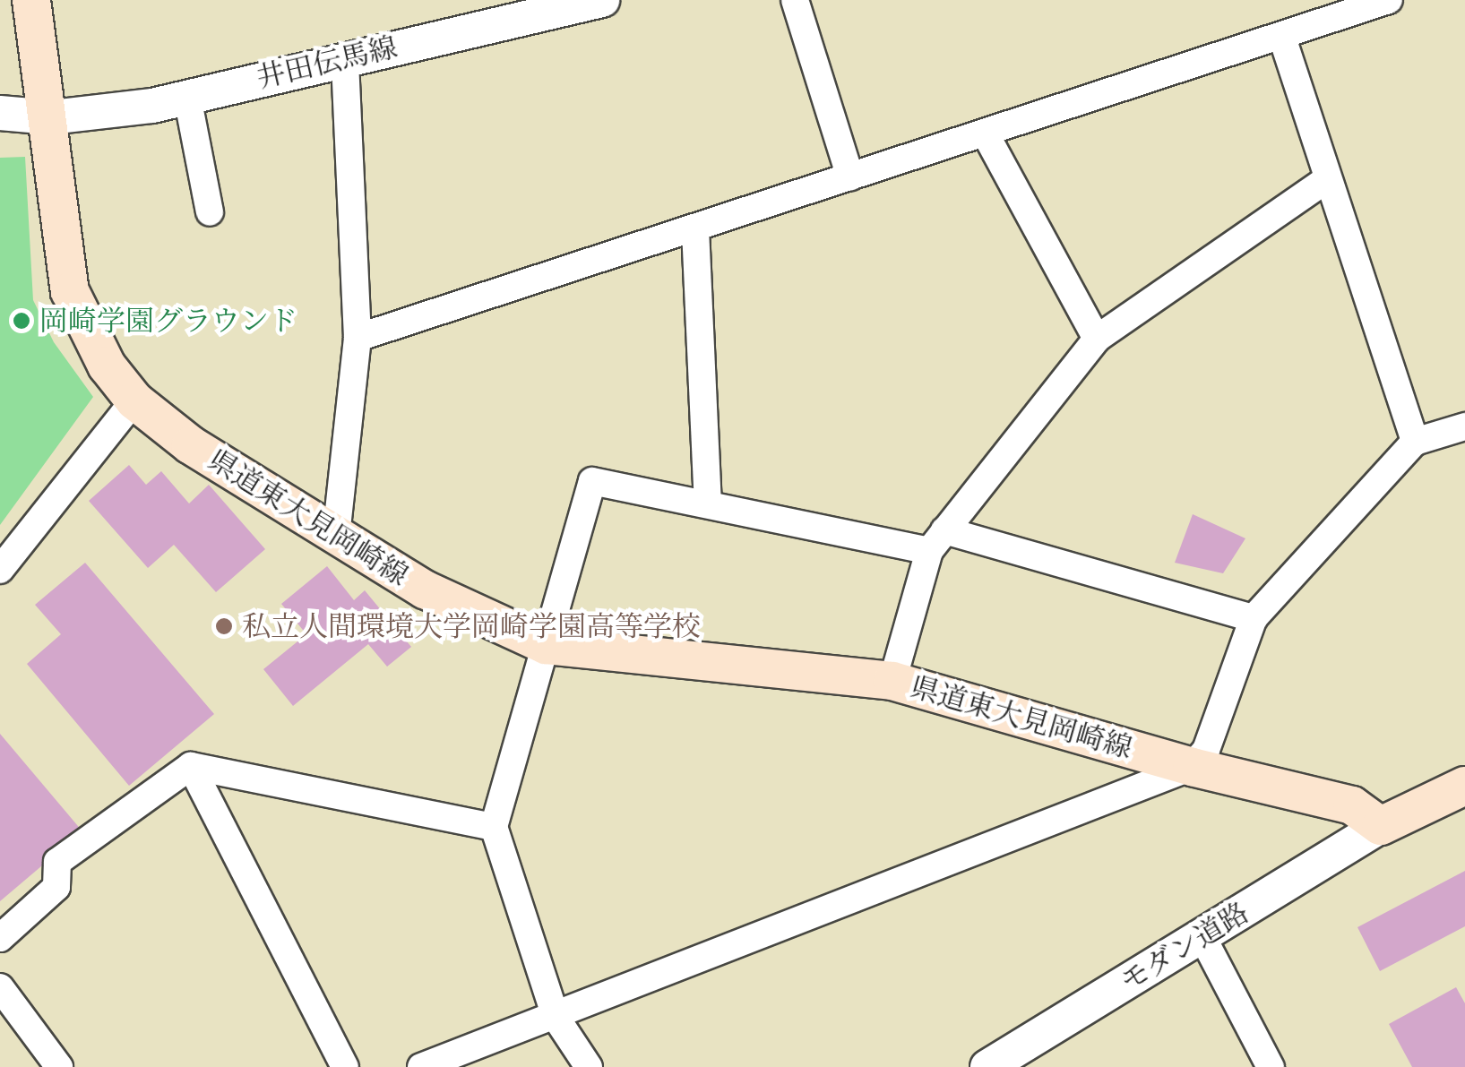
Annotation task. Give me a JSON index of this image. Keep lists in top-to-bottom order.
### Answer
{
  "streets": {
    "main road": ["県道東大見岡崎線"],
    "street": ["井田伝馬線", "モダン道路"]
  },
  "crossings": [
    ["井田伝馬線", "県道東大見岡崎線"],
    ["県道東大見岡崎線", "モダン道路"]
  ],
  "places": ["岡崎学園グラウンド", "私立人間環境大学岡崎学園高等学校"]
}
